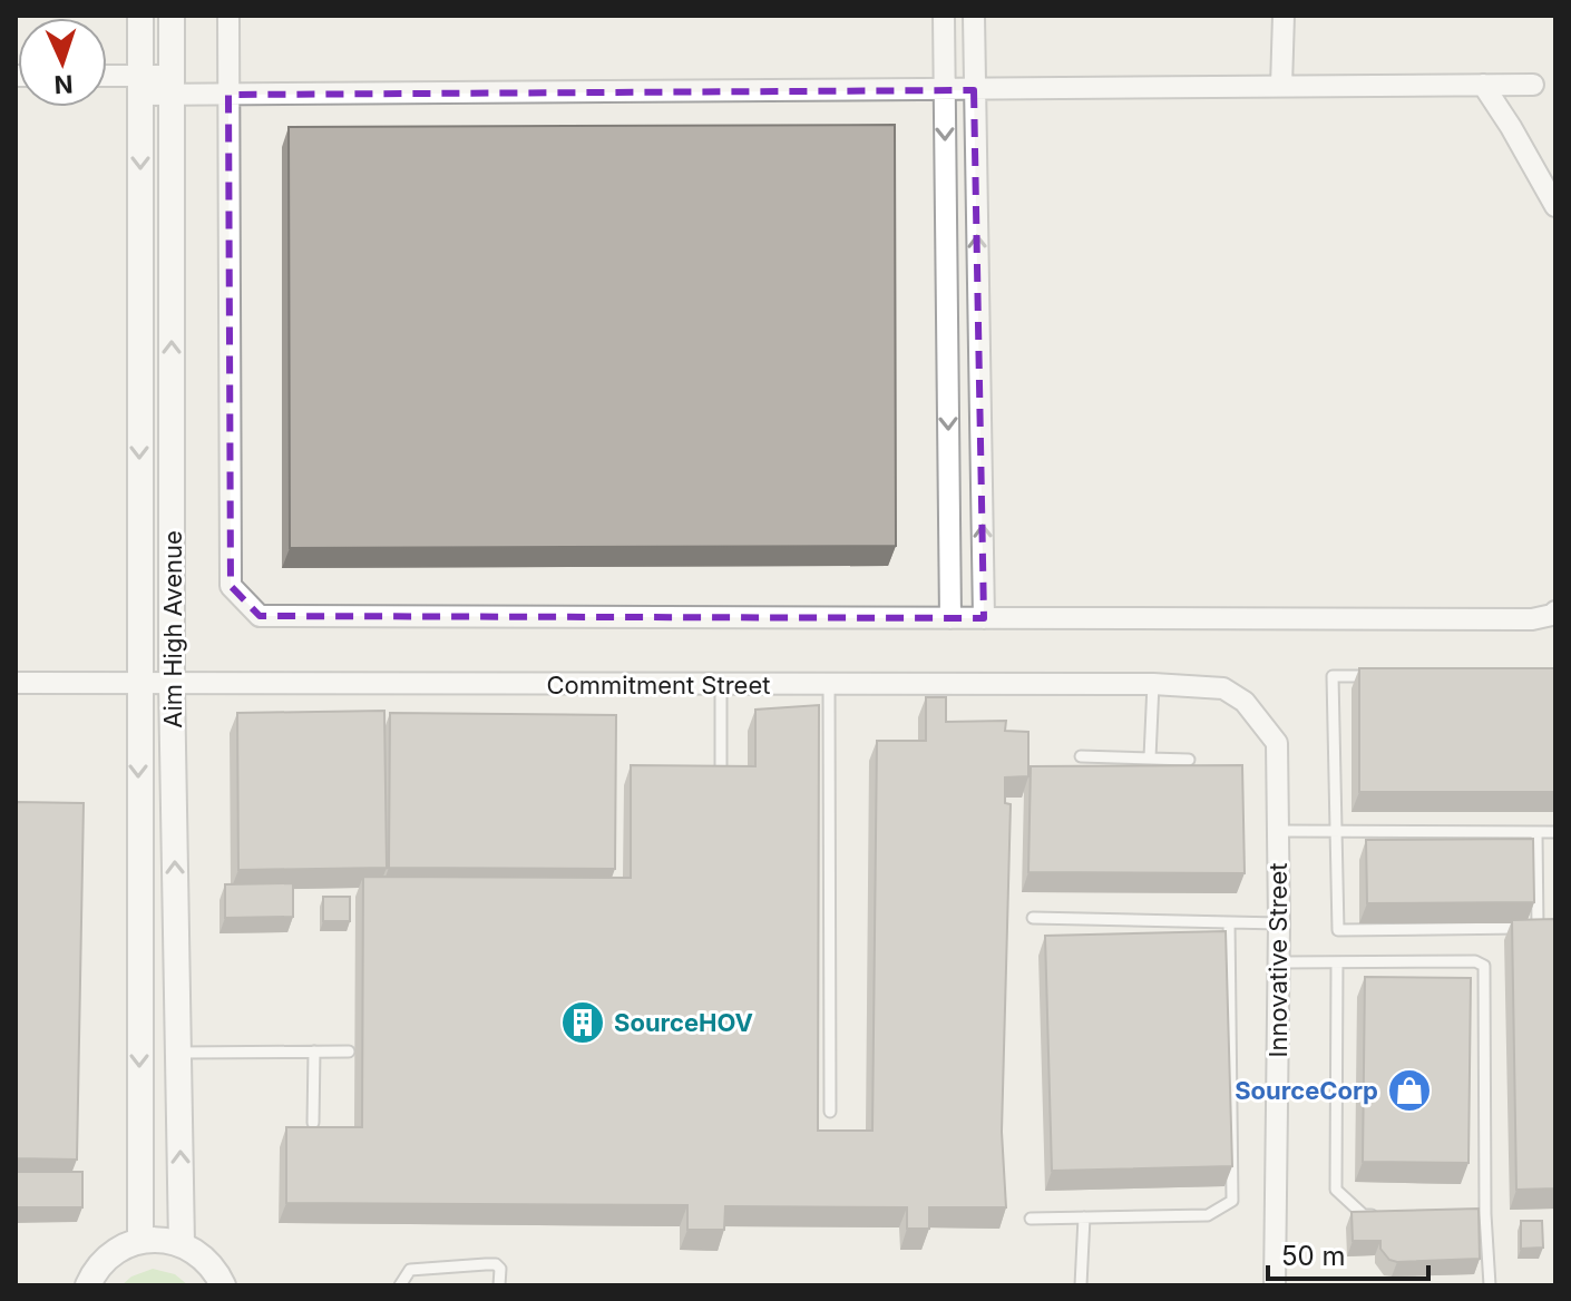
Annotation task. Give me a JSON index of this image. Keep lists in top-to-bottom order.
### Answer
{
  "streets": {
    "street": ["Aim High Avenue", "Commitment Street", "Innovative Street"]
  },
  "crossings": [
    ["Aim High Avenue", "Commitment Street"],
    ["Commitment Street", "Innovative Street"]
  ],
  "places": {
    "building": ["SourceHOV"],
    "shop": ["SourceCorp"]
  },
  "scale_bar": "50 m",
  "north": "bottom"
}
